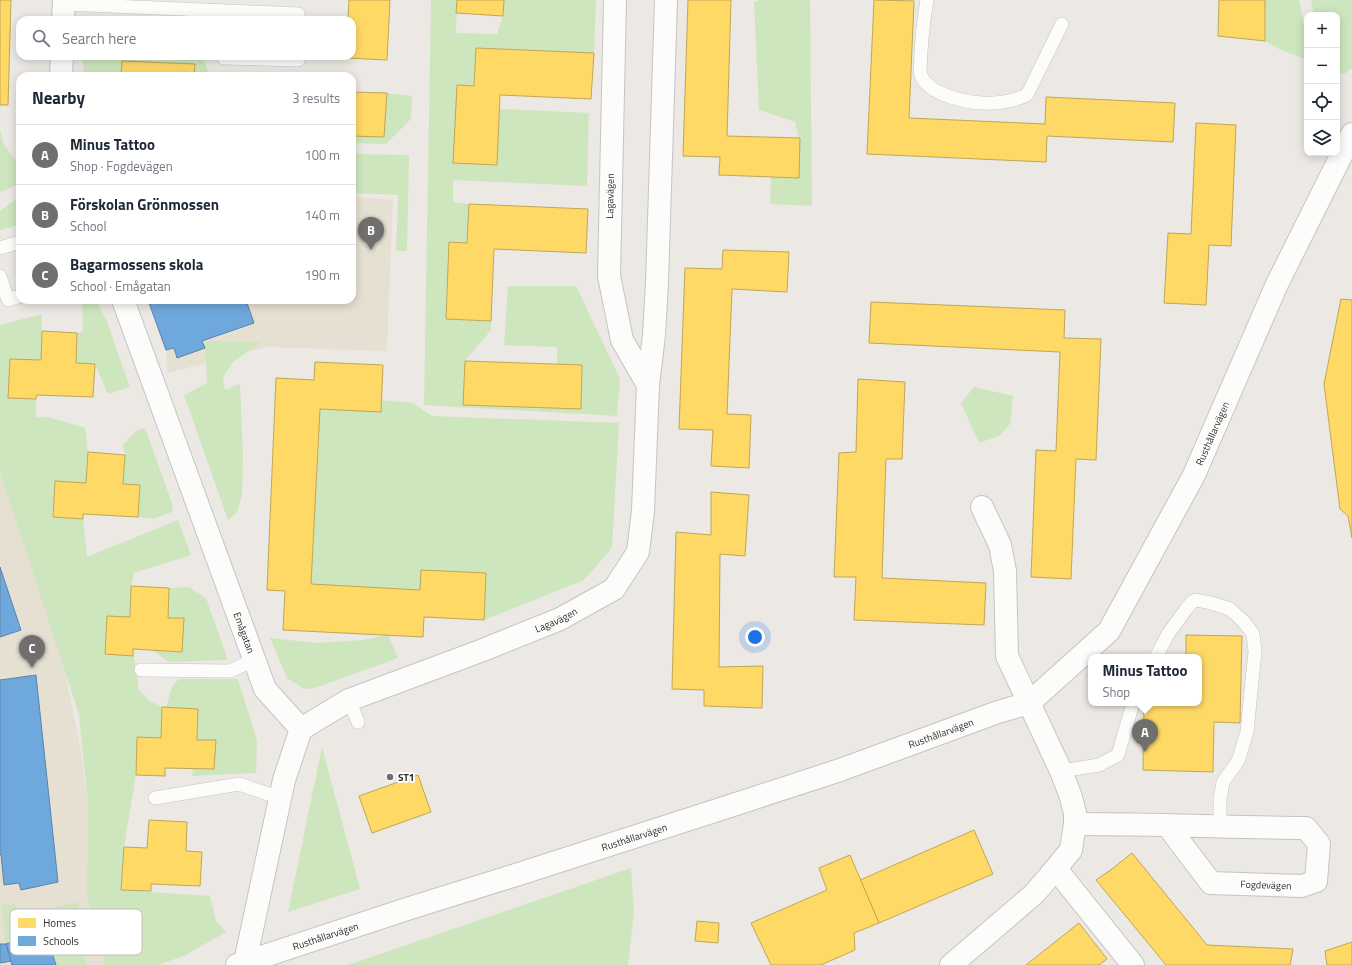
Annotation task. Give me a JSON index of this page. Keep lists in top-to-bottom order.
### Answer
{
  "streets": {
    "street": [
      "Lagavägen",
      "Rusthållarvägen",
      "Emågatan",
      "Fogdevägen"
    ]
  },
  "crossings": [
    ["Lagavägen", "Emågatan"]
  ],
  "places": ["ST1"],
  "legend": ["Homes", "Schools"],
  "page": {
    "map_buttons": ["+", "−"],
    "search": "Search here",
    "heading": ["Nearby", "3 results"],
    "list": [
      {
        "mark": "A",
        "name": "Minus Tattoo",
        "note": "Shop · Fogdevägen",
        "value": "100 m"
      },
      {
        "mark": "B",
        "name": "Förskolan Grönmossen",
        "note": "School",
        "value": "140 m"
      },
      {
        "mark": "C",
        "name": "Bagarmossens skola",
        "note": "School · Emågatan",
        "value": "190 m"
      }
    ],
    "pins": ["B", "C", "A"],
    "popup": ["Minus Tattoo", "Shop"]
  }
}
